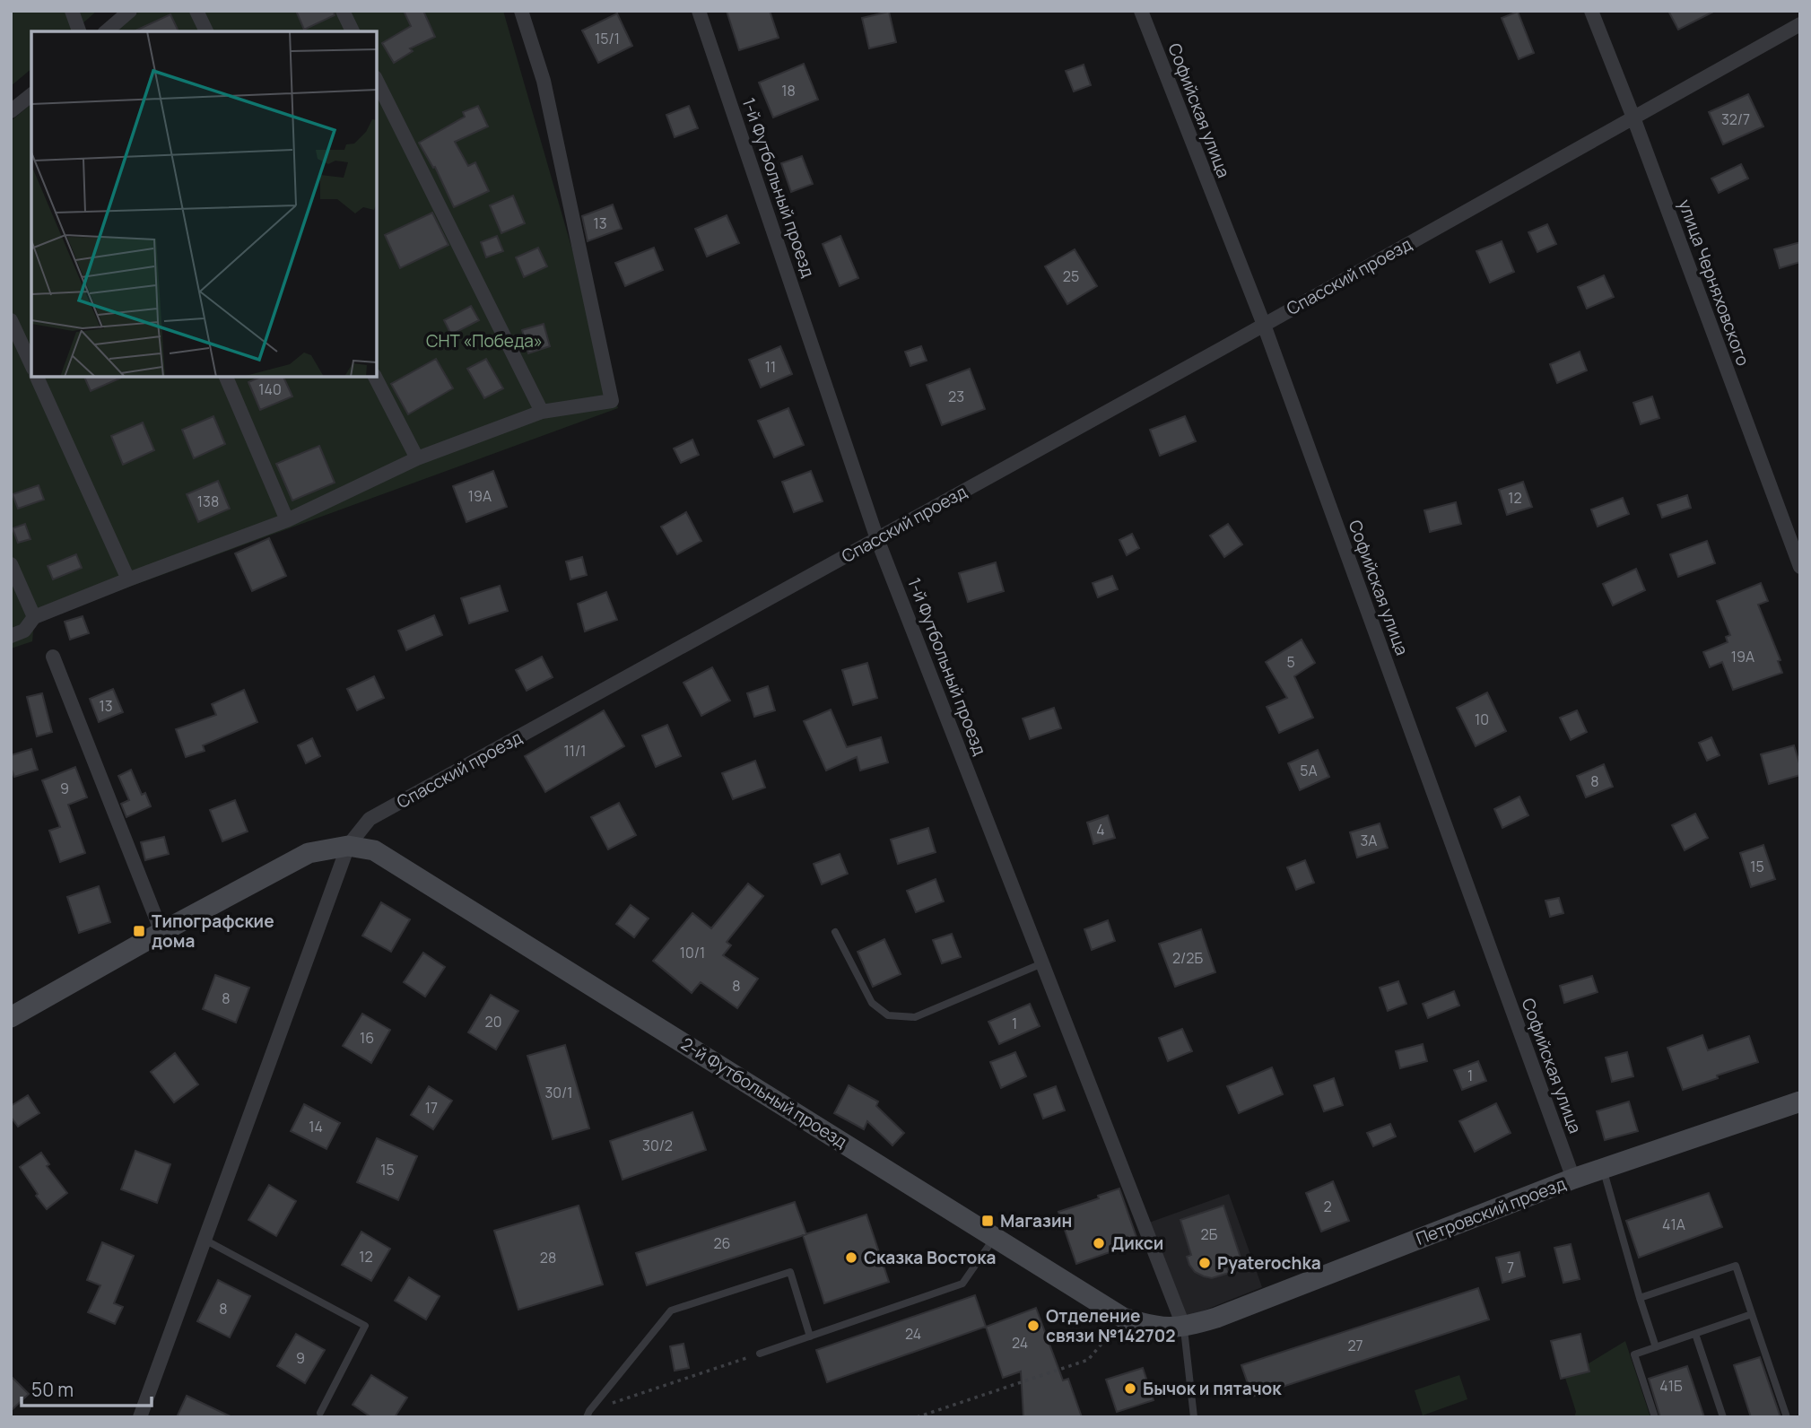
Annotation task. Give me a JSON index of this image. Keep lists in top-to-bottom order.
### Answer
{
  "streets": {
    "street": [
      "Софийская улица",
      "1-й Футбольный проезд",
      "Спасский проезд",
      "улица Черняховского",
      "2-й Футбольный проезд",
      "Петровский проезд"
    ]
  },
  "crossings": [
    ["Софийская улица", "Спасский проезд"],
    ["Софийская улица", "Петровский проезд"],
    ["1-й Футбольный проезд", "Спасский проезд"],
    ["1-й Футбольный проезд", "2-й Футбольный проезд"],
    ["1-й Футбольный проезд", "Петровский проезд"],
    ["Спасский проезд", "улица Черняховского"],
    ["Спасский проезд", "2-й Футбольный проезд"],
    ["2-й Футбольный проезд", "Петровский проезд"]
  ],
  "parks": ["СНТ «Победа»"],
  "places": {
    "transit": ["Типографские дома", "Магазин"],
    "other": [
      "Дикси",
      "Сказка Востока",
      "Pyaterochka",
      "Отделение связи №142702",
      "Бычок и пятачок"
    ]
  },
  "house_numbers": [
    "15/1",
    "18",
    "32/7",
    "13",
    "25",
    "11",
    "140",
    "23",
    "19А",
    "12",
    "138",
    "19А",
    "5",
    "13",
    "10",
    "11/1",
    "5А",
    "8",
    "9",
    "4",
    "3А",
    "15",
    "10/1",
    "2/2Б",
    "8",
    "8",
    "20",
    "1",
    "16",
    "1",
    "30/1",
    "17",
    "14",
    "30/2",
    "15",
    "2",
    "41А",
    "2Б",
    "26",
    "12",
    "28",
    "7",
    "8",
    "24",
    "24",
    "27",
    "9",
    "41Б"
  ],
  "scale_bar": "50 m"
}
